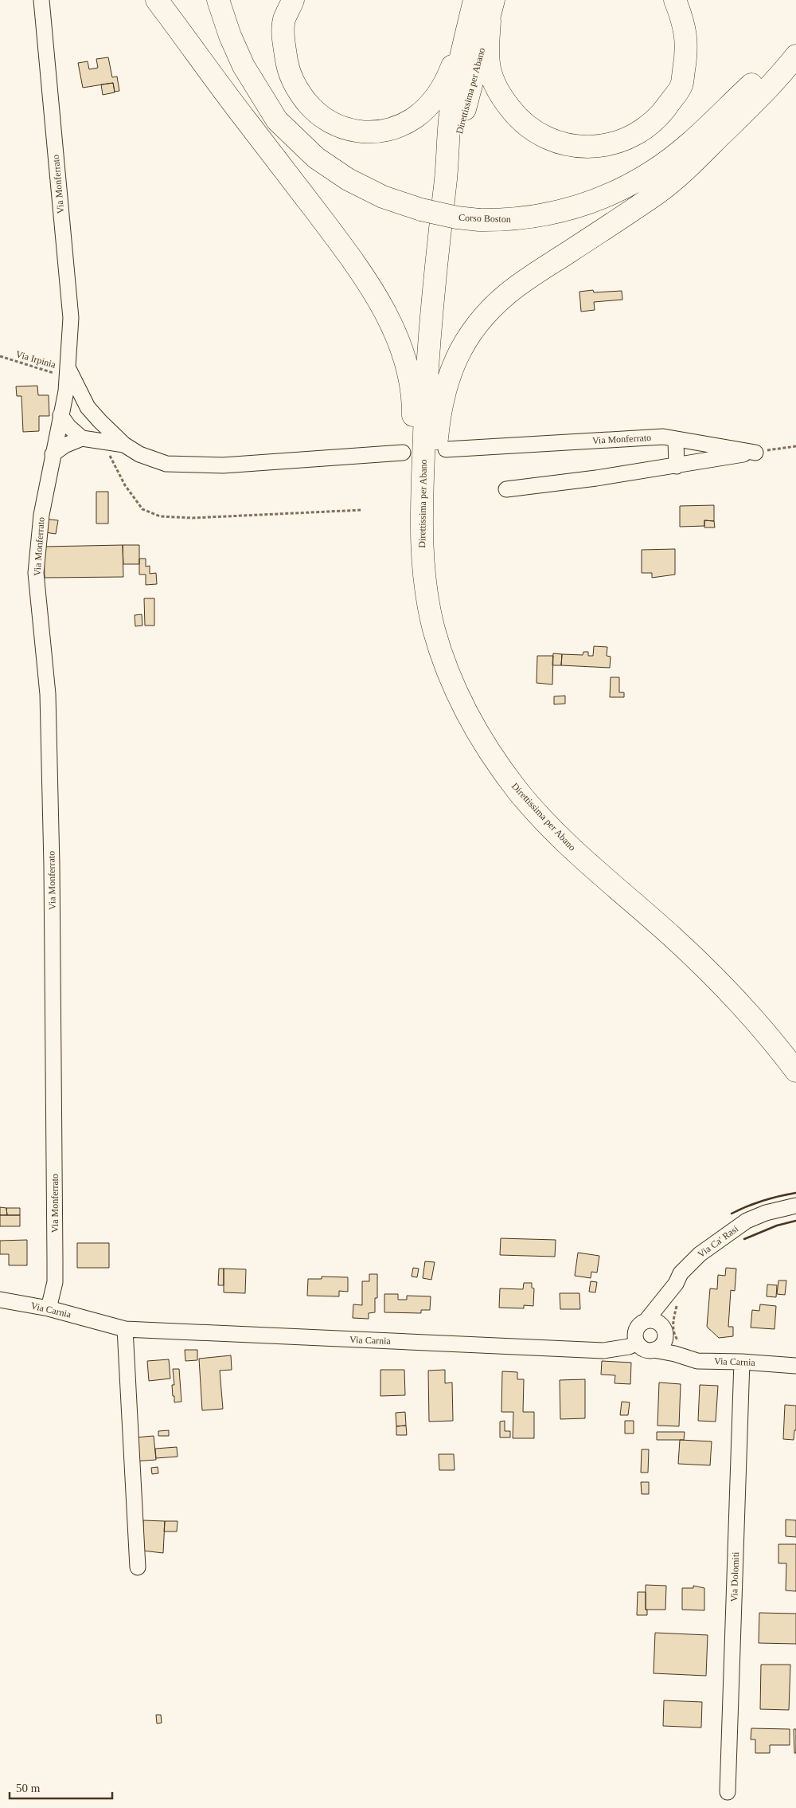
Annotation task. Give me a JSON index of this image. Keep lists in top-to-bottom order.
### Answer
{
  "streets": {
    "highway": ["Direttissima per Abano", "Corso Boston"],
    "street": [
      "Via Monferrato",
      "Via Ca' Rasi",
      "Via Carnia",
      "Via Dolomiti"
    ],
    "path": ["Via Irpinia"]
  },
  "crossings": [
    ["Via Monferrato", "Via Irpinia"],
    ["Via Monferrato", "Via Carnia"],
    ["Via Ca' Rasi", "Via Carnia"],
    ["Via Carnia", "Via Dolomiti"]
  ],
  "scale_bar": "50 m"
}
